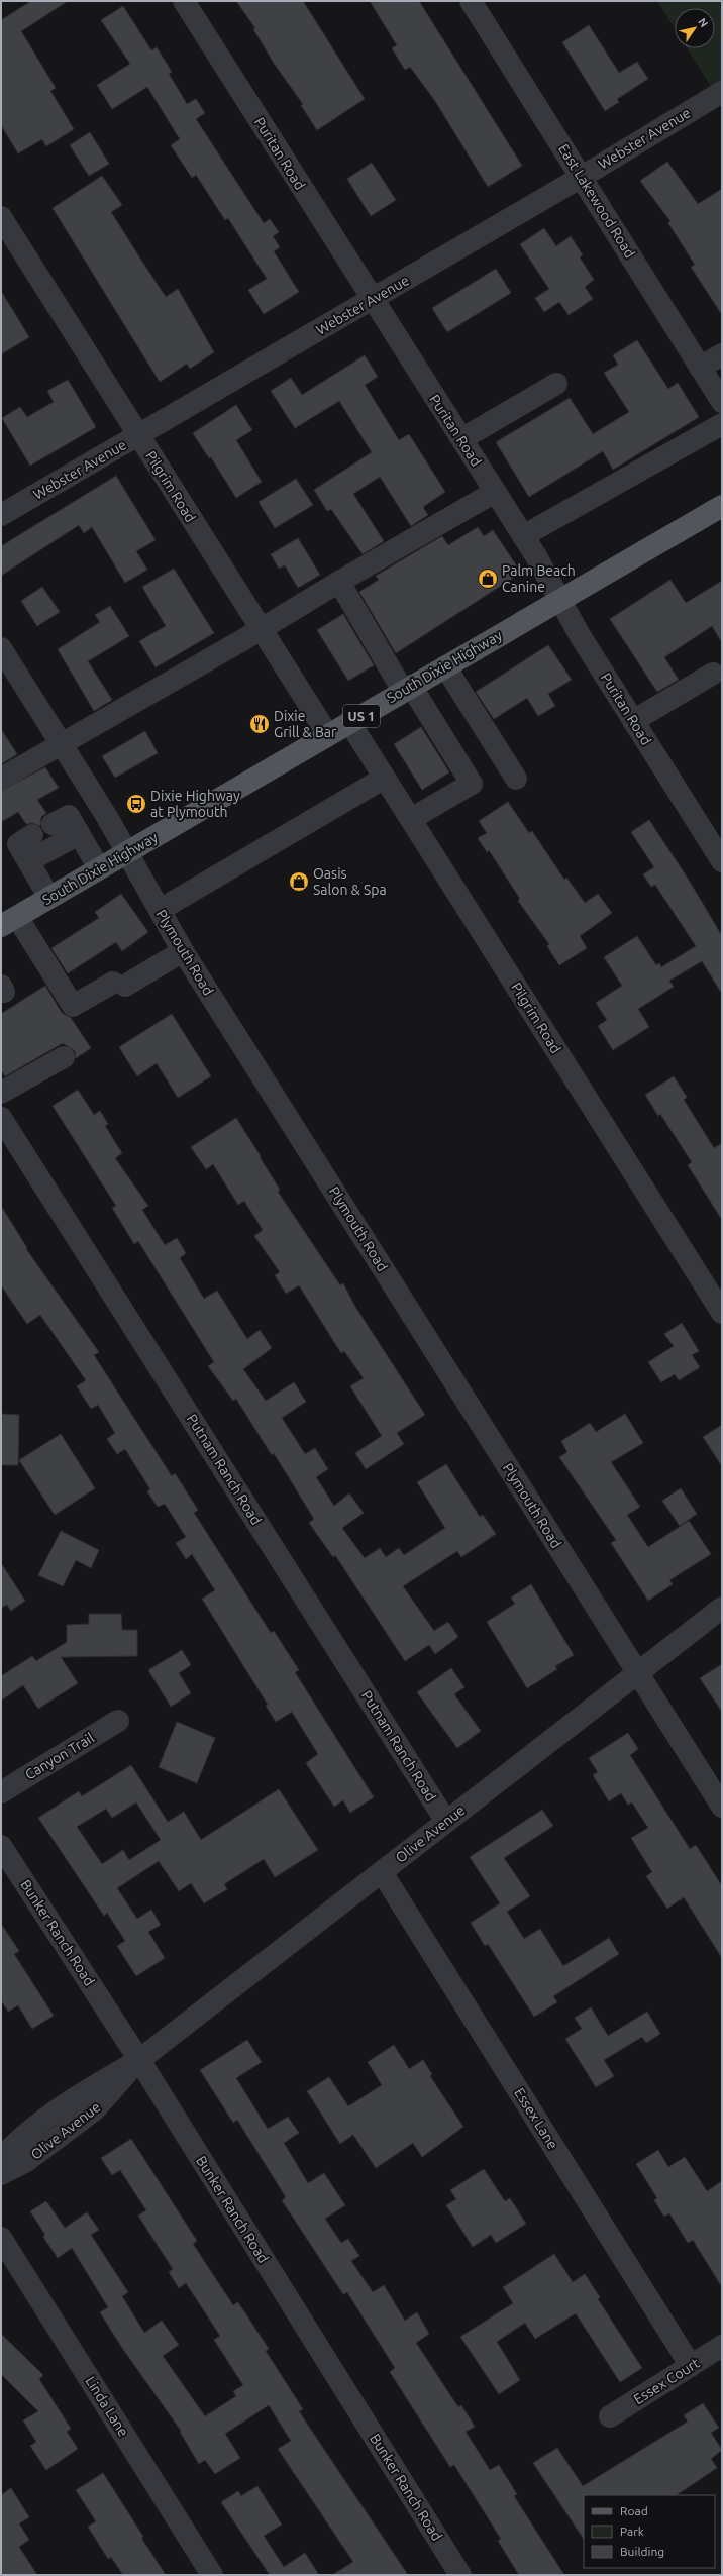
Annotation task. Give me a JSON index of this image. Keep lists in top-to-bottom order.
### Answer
{
  "streets": {
    "main road": ["South Dixie Highway", "US 1"],
    "street": [
      "Webster Avenue",
      "Puritan Road",
      "East Lakewood Road",
      "Pilgrim Road",
      "Plymouth Road",
      "Putnam Ranch Road",
      "Canyon Trail",
      "Olive Avenue",
      "Bunker Ranch Road",
      "Essex Lane",
      "Essex Court",
      "Linda Lane"
    ]
  },
  "crossings": [
    ["Webster Avenue", "Puritan Road"],
    ["Webster Avenue", "East Lakewood Road"],
    ["Webster Avenue", "Pilgrim Road"],
    ["Puritan Road", "South Dixie Highway"],
    ["Pilgrim Road", "South Dixie Highway"],
    ["South Dixie Highway", "Plymouth Road"],
    ["Plymouth Road", "Olive Avenue"],
    ["Putnam Ranch Road", "Olive Avenue"],
    ["Olive Avenue", "Bunker Ranch Road"],
    ["Olive Avenue", "Essex Lane"],
    ["Essex Lane", "Essex Court"]
  ],
  "places": {
    "shop": ["Palm Beach Canine", "Oasis Salon & Spa"],
    "restaurant": ["Dixie Grill & Bar"],
    "bus stop": ["Dixie Highway at Plymouth"]
  },
  "legend": ["Road", "Park", "Building"],
  "north": "top right"
}
